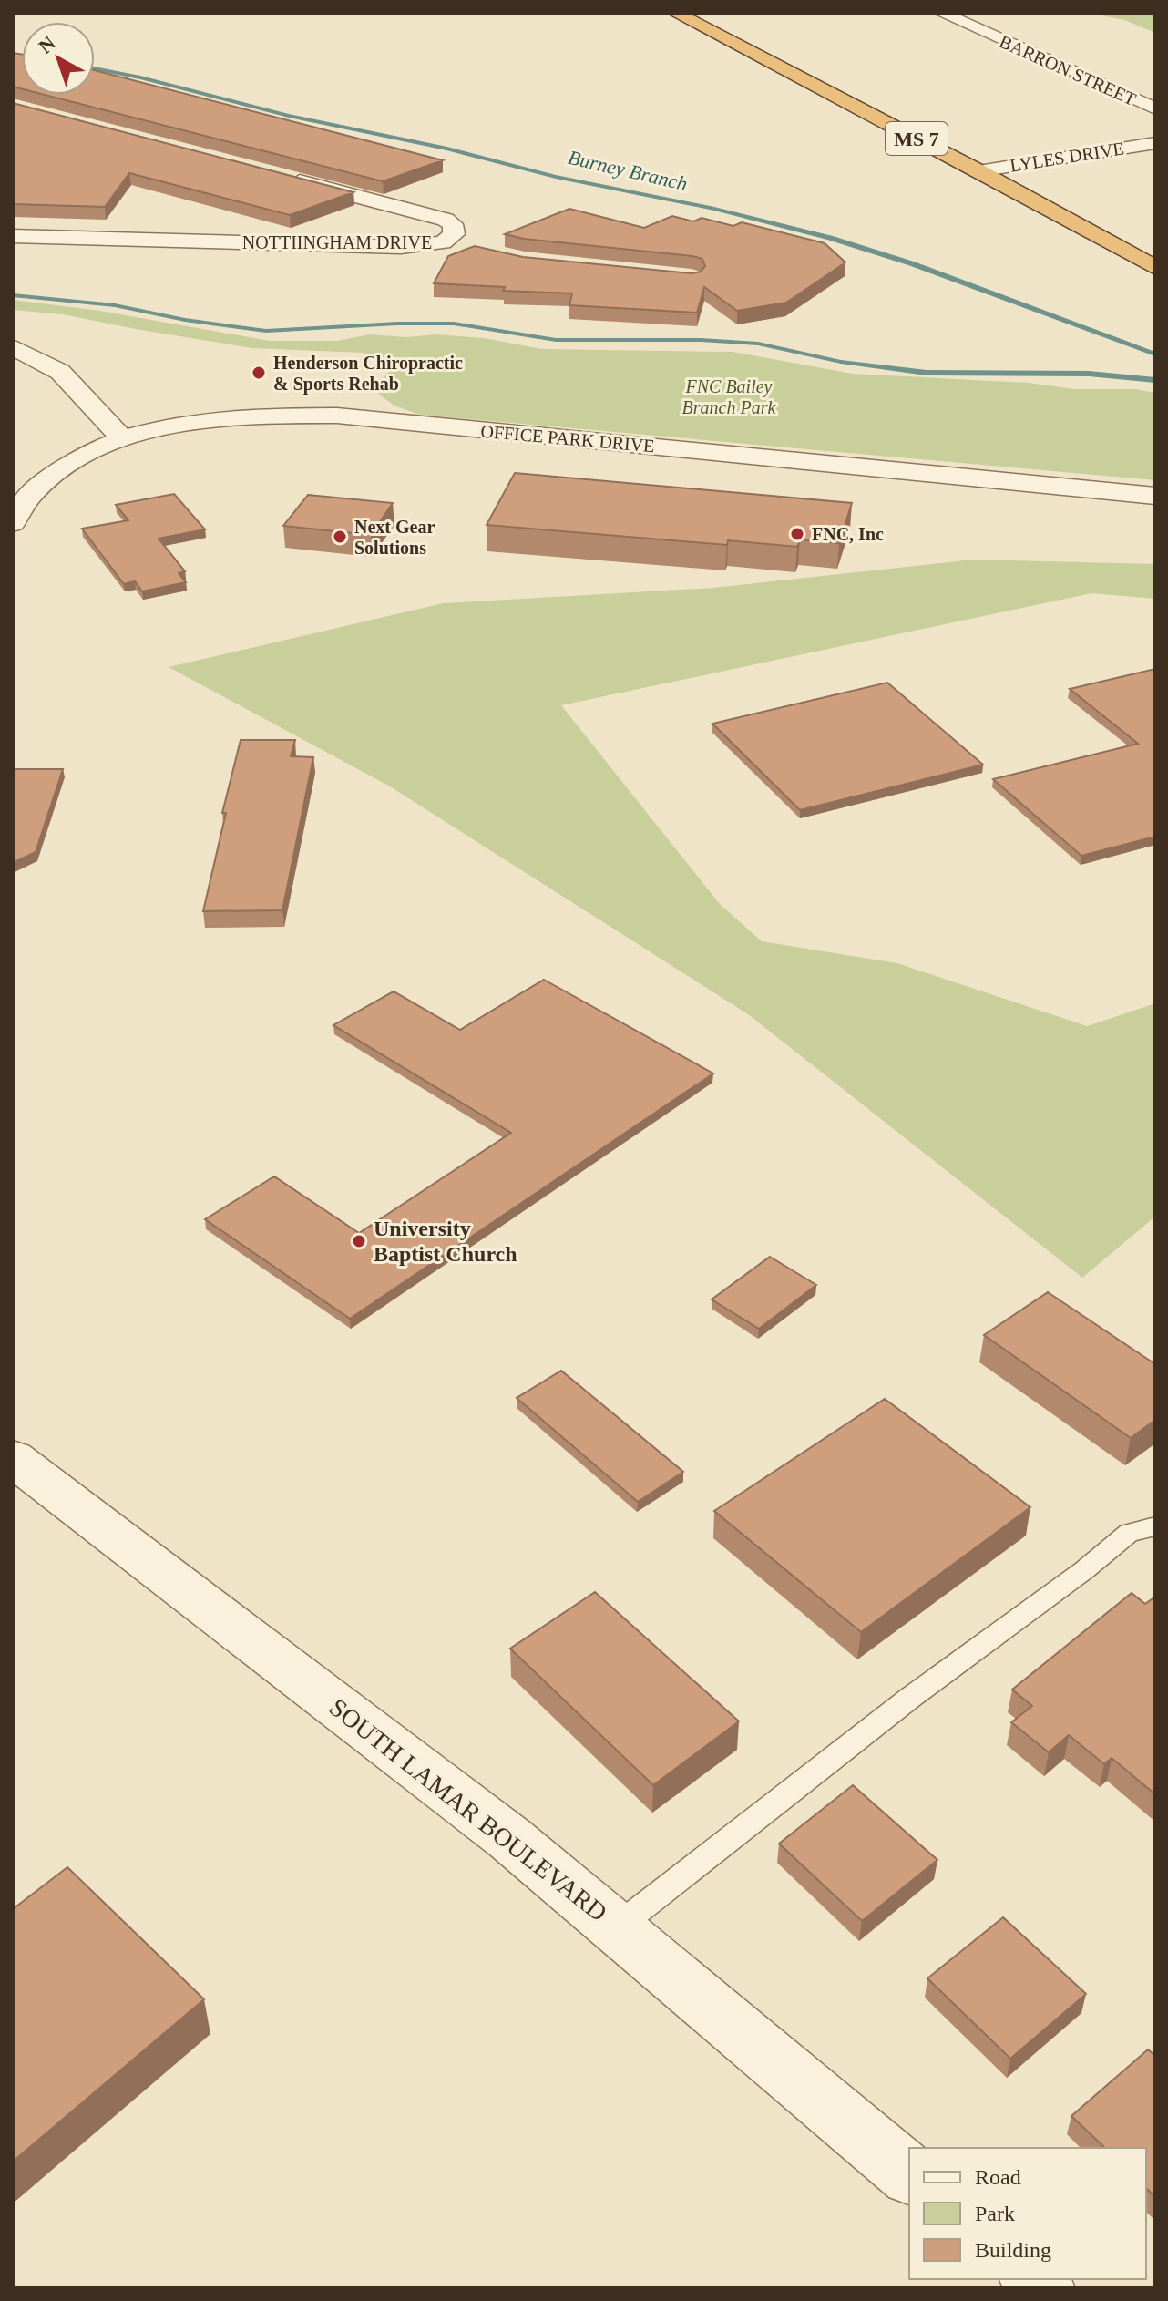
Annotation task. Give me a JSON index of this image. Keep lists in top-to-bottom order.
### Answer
{
  "streets": {
    "highway": ["MS 7"],
    "street": [
      "BARRON STREET",
      "LYLES DRIVE",
      "NOTTIINGHAM DRIVE",
      "OFFICE PARK DRIVE",
      "SOUTH LAMAR BOULEVARD"
    ]
  },
  "crossings": [
    ["MS 7", "LYLES DRIVE"]
  ],
  "water": ["Burney Branch"],
  "parks": ["FNC Bailey Branch Park"],
  "places": [
    "Henderson Chiropractic & Sports Rehab",
    "FNC, Inc",
    "Next Gear Solutions",
    "University Baptist Church"
  ],
  "legend": ["Road", "Park", "Building"],
  "north": "top left"
}
